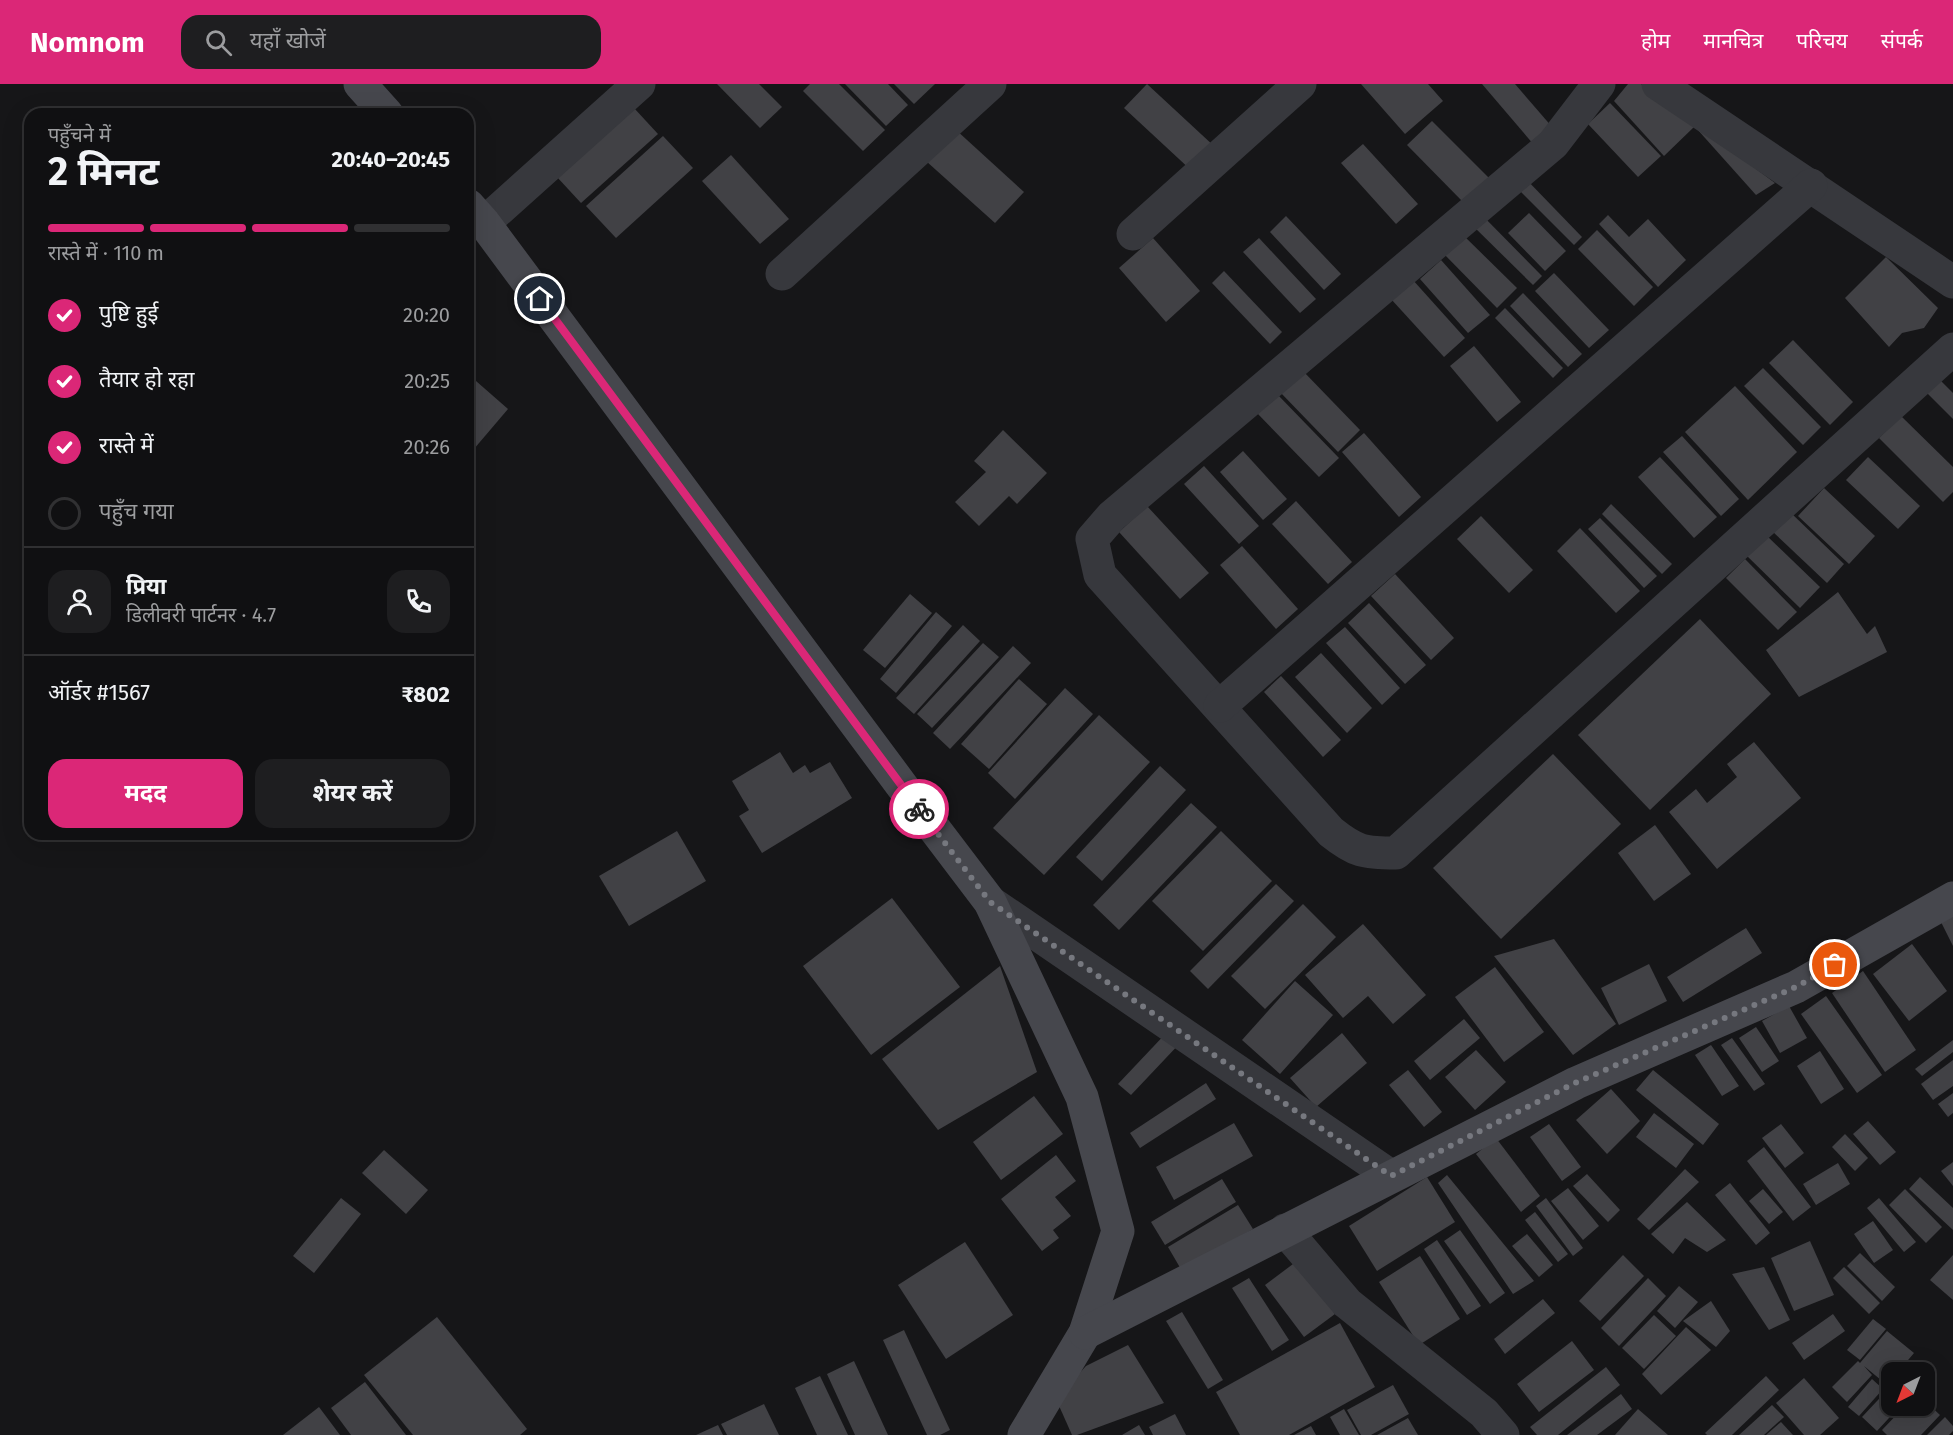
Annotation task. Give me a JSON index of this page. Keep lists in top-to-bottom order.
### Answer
{
  "north": "bottom left",
  "page": {
    "header": "Nomnom",
    "search": "यहाँ खोजें",
    "nav": [
      "होम",
      "मानचित्र",
      "परिचय",
      "संपर्क"
    ],
    "heading": ["2 मिनट", "पहुँचने में", "20:40–20:45"],
    "panel": [
      "प्रिया",
      "डिलीवरी पार्टनर · 4.7",
      "ऑर्डर #1567",
      "₹802"
    ],
    "bar": "रास्ते में · 110 m",
    "list": [
      ["पुष्टि हुई", "20:20"],
      ["तैयार हो रहा", "20:25"],
      ["रास्ते में", "20:26"],
      "पहुँच गया"
    ],
    "buttons": ["मदद", "शेयर करें"]
  }
}
